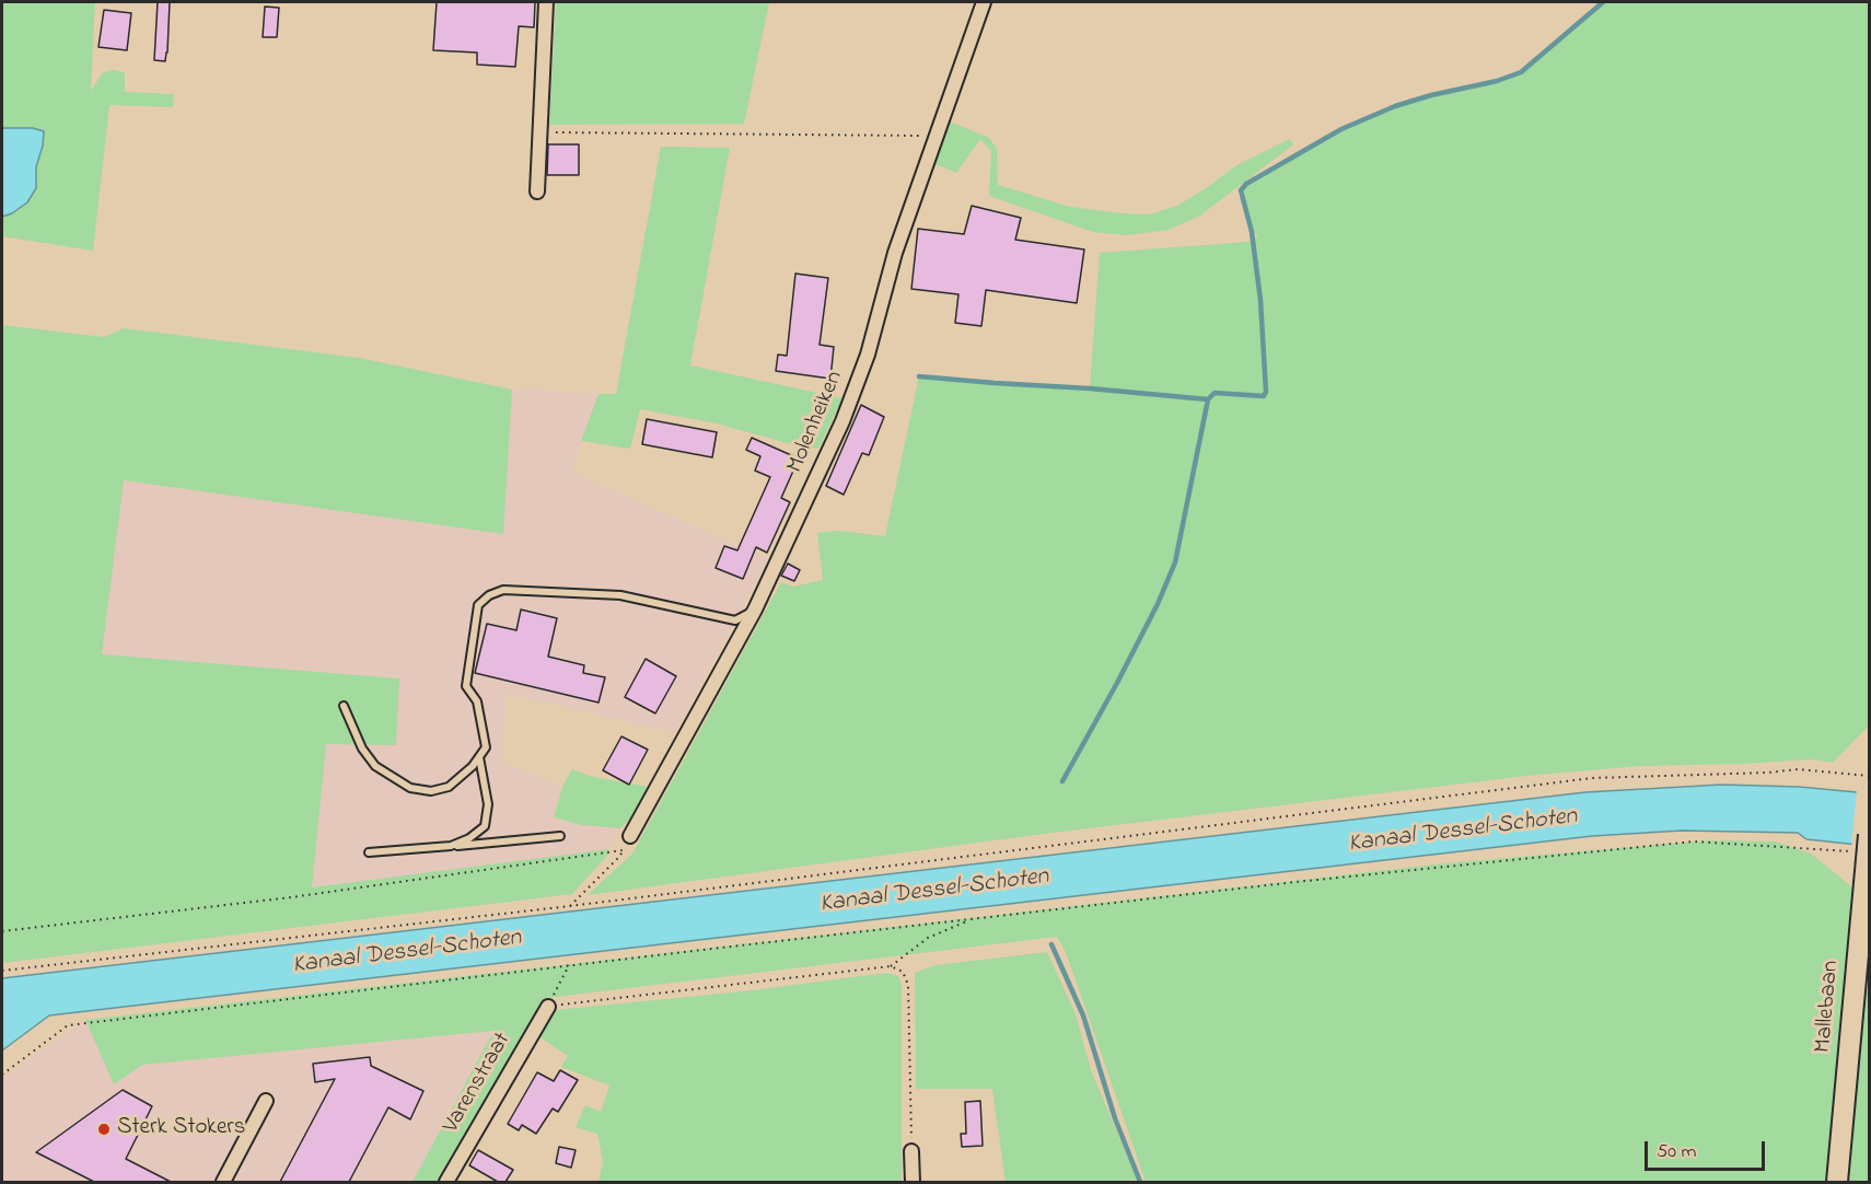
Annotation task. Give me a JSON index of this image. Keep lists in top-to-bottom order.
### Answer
{
  "streets": {
    "main road": ["Mallebaan"],
    "street": ["Molenheiken", "Varenstraat"]
  },
  "water": ["Kanaal Dessel-Schoten"],
  "places": ["Sterk Stokers"],
  "scale_bar": "50 m"
}
